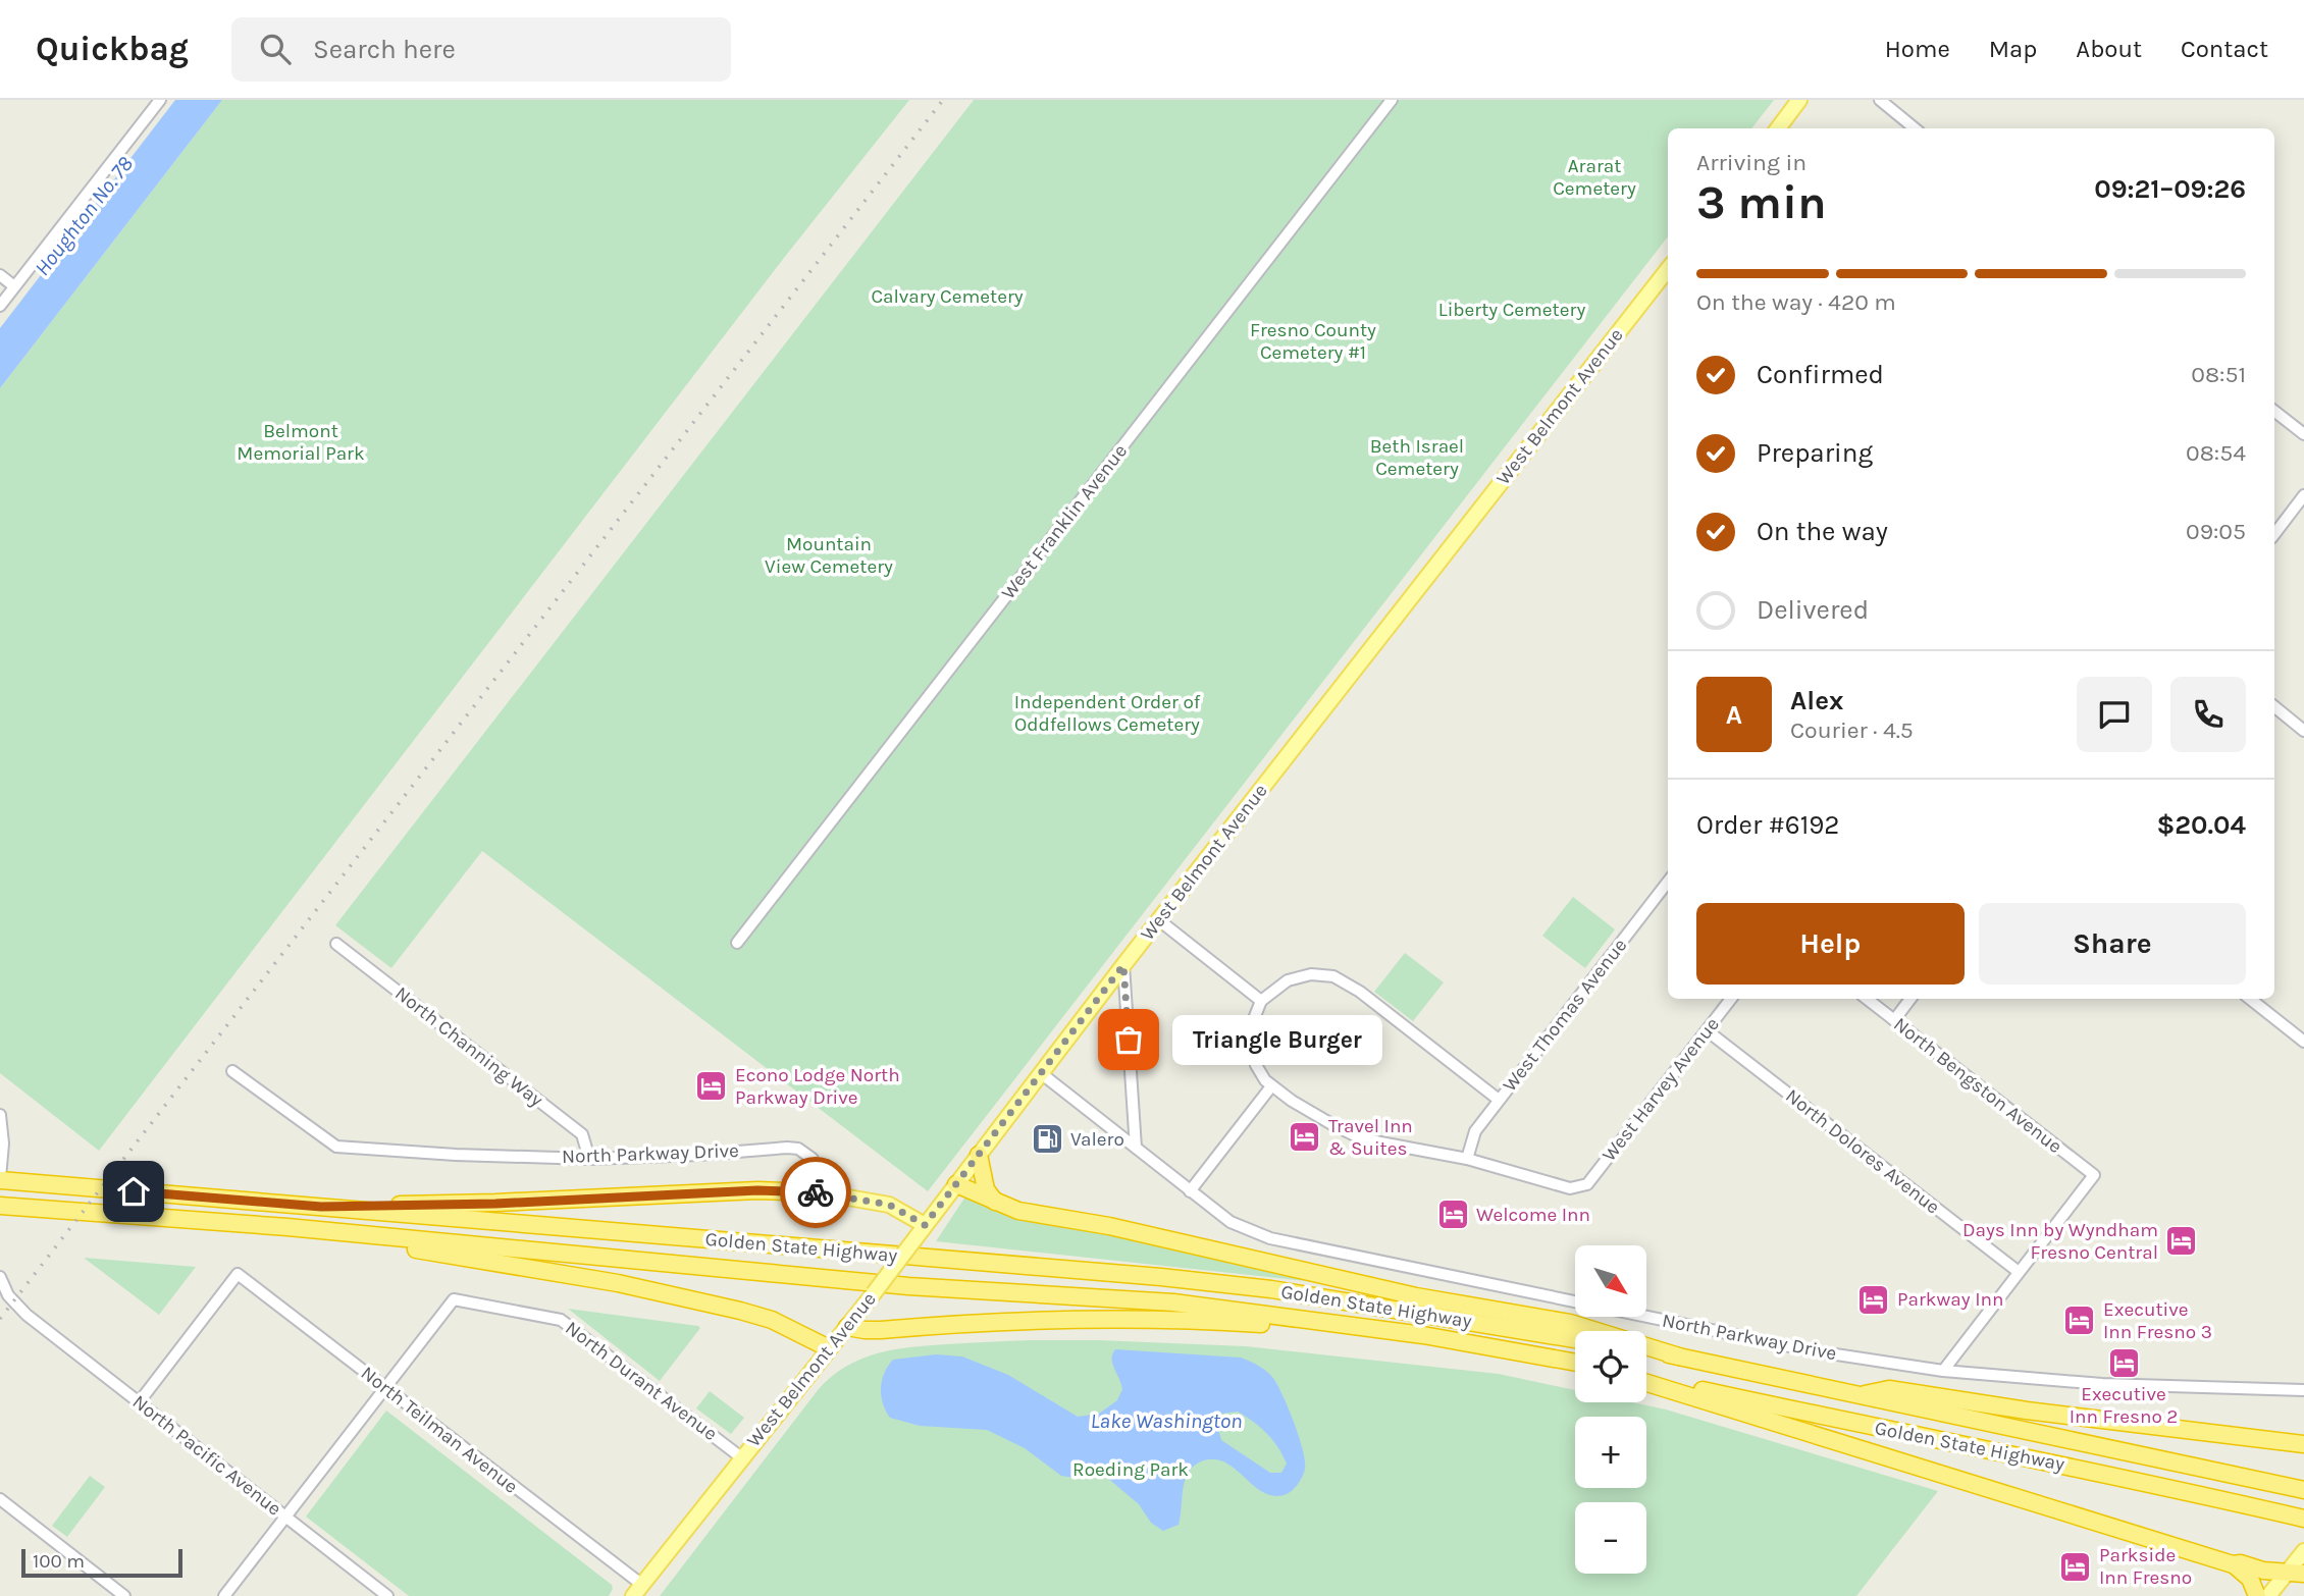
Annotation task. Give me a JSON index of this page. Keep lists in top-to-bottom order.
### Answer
{
  "streets": {
    "highway": ["Golden State Highway"],
    "main road": ["West Belmont Avenue"],
    "street": [
      "West Franklin Avenue",
      "West Thomas Avenue",
      "North Channing Way",
      "North Bengston Avenue",
      "West Harvey Avenue",
      "North Dolores Avenue",
      "North Parkway Drive",
      "North Durant Avenue",
      "North Teilman Avenue",
      "North Pacific Avenue"
    ]
  },
  "crossings": [
    ["West Belmont Avenue", "North Parkway Drive"],
    ["West Belmont Avenue", "North Durant Avenue"],
    ["West Belmont Avenue", "North Teilman Avenue"],
    ["West Thomas Avenue", "West Harvey Avenue"],
    ["North Channing Way", "North Parkway Drive"],
    ["North Bengston Avenue", "North Dolores Avenue"],
    ["West Harvey Avenue", "North Dolores Avenue"],
    ["North Durant Avenue", "North Teilman Avenue"],
    ["North Teilman Avenue", "North Pacific Avenue"]
  ],
  "water": ["Houghton No. 78", "Lake Washington"],
  "parks": [
    "Ararat Cemetery",
    "Calvary Cemetery",
    "Liberty Cemetery",
    "Fresno County Cemetery #1",
    "Belmont Memorial Park",
    "Beth Israel Cemetery",
    "Mountain View Cemetery",
    "Independent Order of Oddfellows Cemetery",
    "Roeding Park"
  ],
  "places": {
    "other": ["Triangle Burger"],
    "hotel": [
      "Econo Lodge North Parkway Drive",
      "Travel Inn & Suites",
      "Welcome Inn",
      "Days Inn by Wyndham Fresno Central",
      "Parkway Inn",
      "Executive Inn Fresno 3",
      "Executive Inn Fresno 2",
      "Parkside Inn Fresno"
    ],
    "fuel station": ["Valero"]
  },
  "scale_bar": "100 m",
  "north": "bottom right",
  "page": {
    "header": "Quickbag",
    "search": "Search here",
    "nav": [
      "Home",
      "Map",
      "About",
      "Contact"
    ],
    "heading": ["3 min", "Arriving in", "09:21–09:26"],
    "panel": [
      "Alex",
      "Courier · 4.5",
      "Order #6192",
      "$20.04"
    ],
    "bar": "On the way · 420 m",
    "list": [
      ["Confirmed", "08:51"],
      ["Preparing", "08:54"],
      ["On the way", "09:05"],
      "Delivered"
    ],
    "round": "A",
    "buttons": ["Help", "Share"],
    "bubble": "Triangle Burger",
    "map_buttons": ["+", "−"],
    "scale": "100 m"
  }
}
